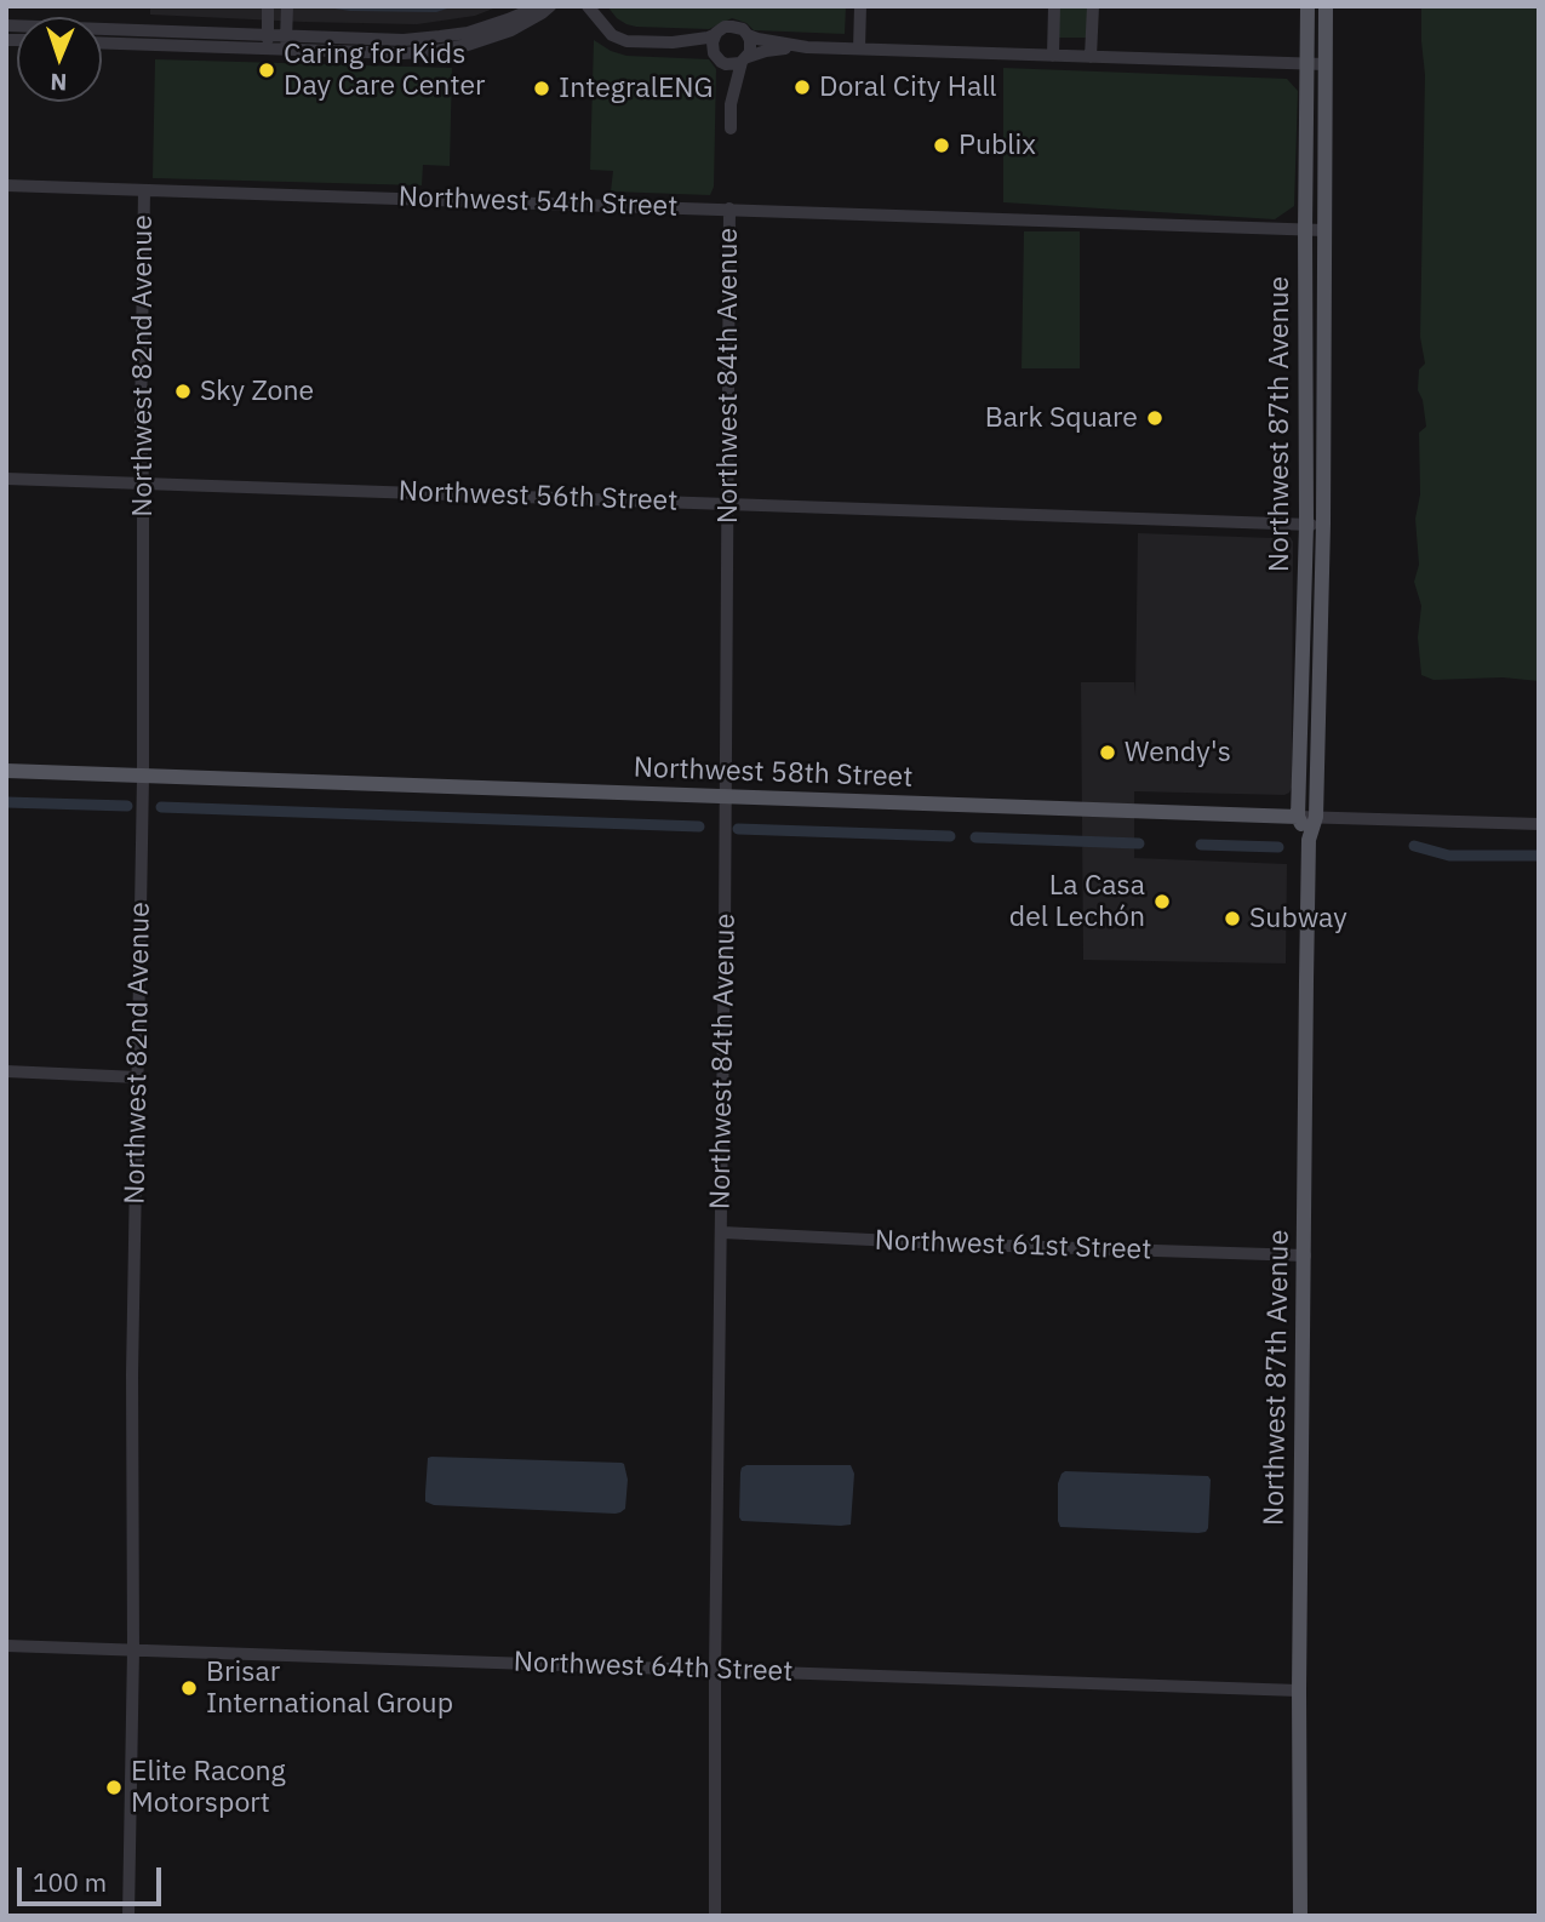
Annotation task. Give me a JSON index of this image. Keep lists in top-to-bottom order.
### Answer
{
  "streets": {
    "main road": ["Northwest 87th Avenue", "Northwest 58th Street"],
    "street": [
      "Northwest 54th Street",
      "Northwest 82nd Avenue",
      "Northwest 84th Avenue",
      "Northwest 56th Street",
      "Northwest 61st Street",
      "Northwest 64th Street"
    ]
  },
  "crossings": [
    ["Northwest 54th Street", "Northwest 82nd Avenue"],
    ["Northwest 54th Street", "Northwest 84th Avenue"],
    ["Northwest 54th Street", "Northwest 87th Avenue"],
    ["Northwest 82nd Avenue", "Northwest 56th Street"],
    ["Northwest 82nd Avenue", "Northwest 58th Street"],
    ["Northwest 82nd Avenue", "Northwest 64th Street"],
    ["Northwest 84th Avenue", "Northwest 56th Street"],
    ["Northwest 84th Avenue", "Northwest 58th Street"],
    ["Northwest 84th Avenue", "Northwest 61st Street"],
    ["Northwest 84th Avenue", "Northwest 64th Street"],
    ["Northwest 87th Avenue", "Northwest 56th Street"],
    ["Northwest 87th Avenue", "Northwest 58th Street"],
    ["Northwest 87th Avenue", "Northwest 61st Street"],
    ["Northwest 87th Avenue", "Northwest 64th Street"]
  ],
  "places": [
    "Caring for Kids Day Care Center",
    "Doral City Hall",
    "IntegralENG",
    "Publix",
    "Sky Zone",
    "Bark Square",
    "Wendy's",
    "La Casa del Lechón",
    "Subway",
    "Brisar International Group",
    "Elite Racong Motorsport"
  ],
  "scale_bar": "100 m",
  "north": "bottom"
}
